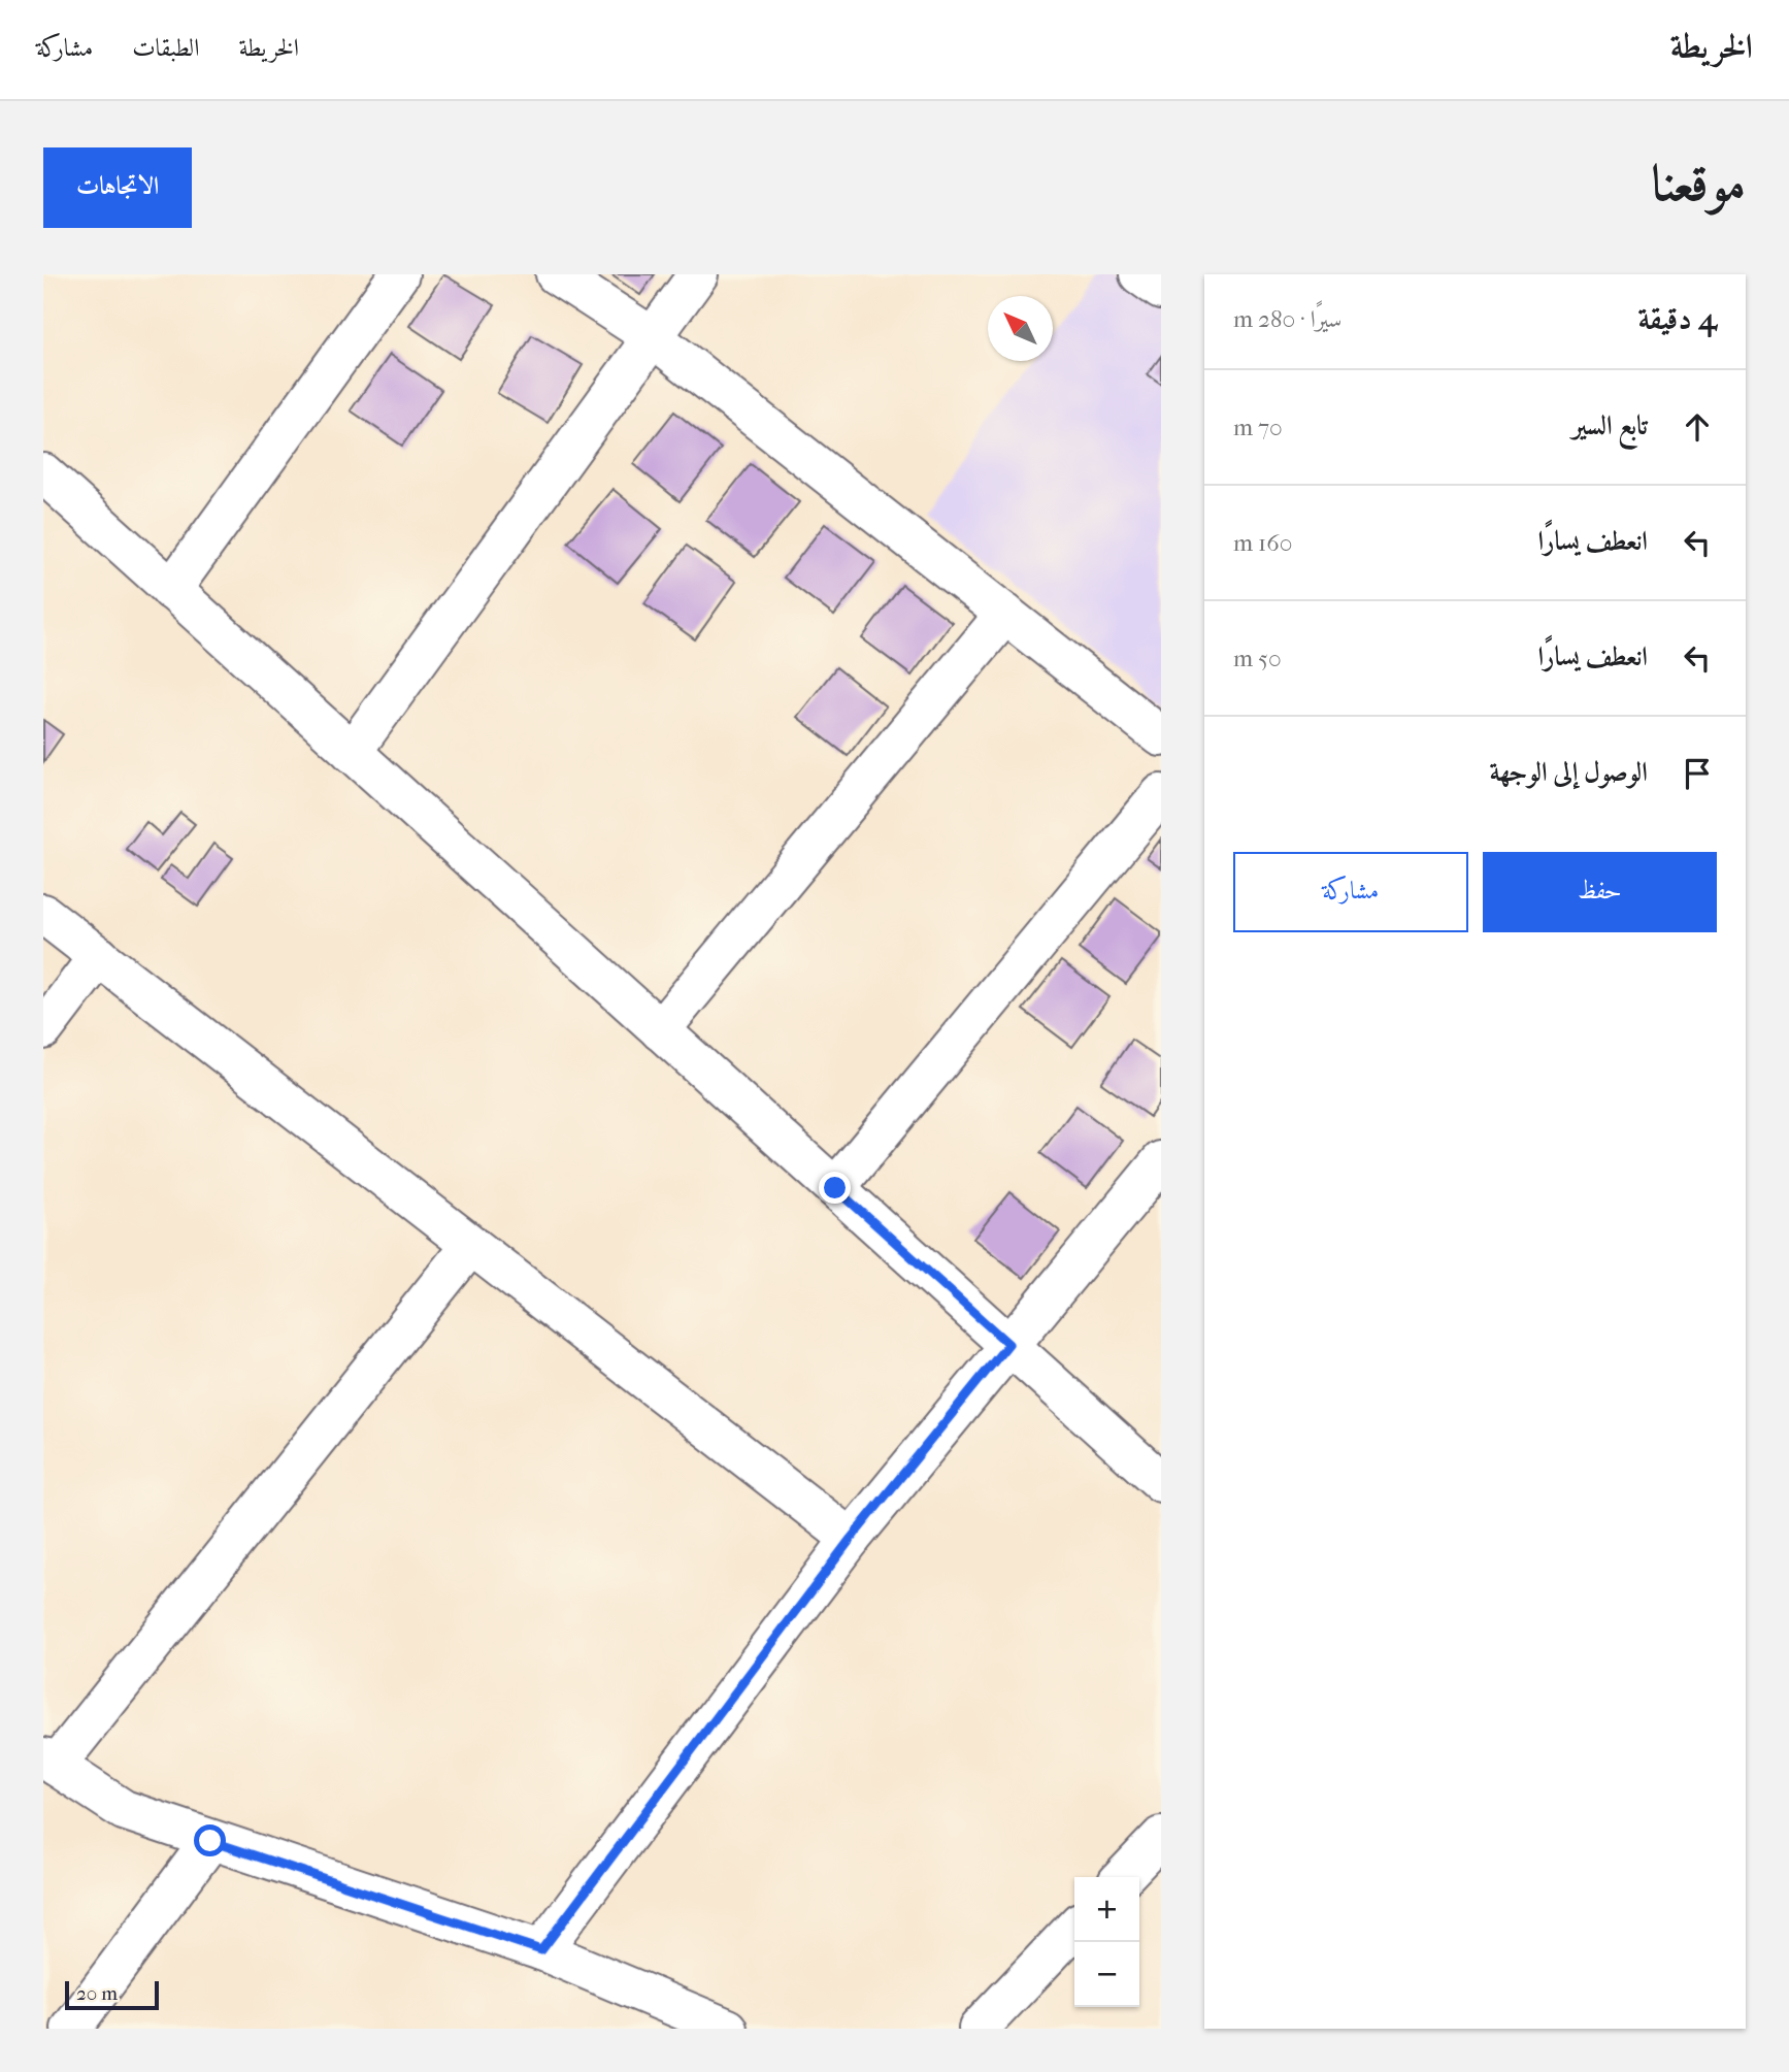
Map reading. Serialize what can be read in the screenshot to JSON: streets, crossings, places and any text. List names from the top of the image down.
{
  "scale_bar": "20 m",
  "north": "top left",
  "page": {
    "header": "الخريطة",
    "nav": ["الخريطة", "الطبقات", "مشاركة"],
    "title": "موقعنا",
    "buttons": [
      "الاتجاهات",
      ["حفظ", "مشاركة"]
    ],
    "heading": ["4 دقيقة", "سيرًا · 280 m"],
    "list": [
      ["تابع السير", "70 m"],
      ["انعطف يسارًا", "160 m"],
      ["انعطف يسارًا", "50 m"],
      "الوصول إلى الوجهة"
    ],
    "map_buttons": ["+", "−"],
    "scale": "20 m"
  }
}
